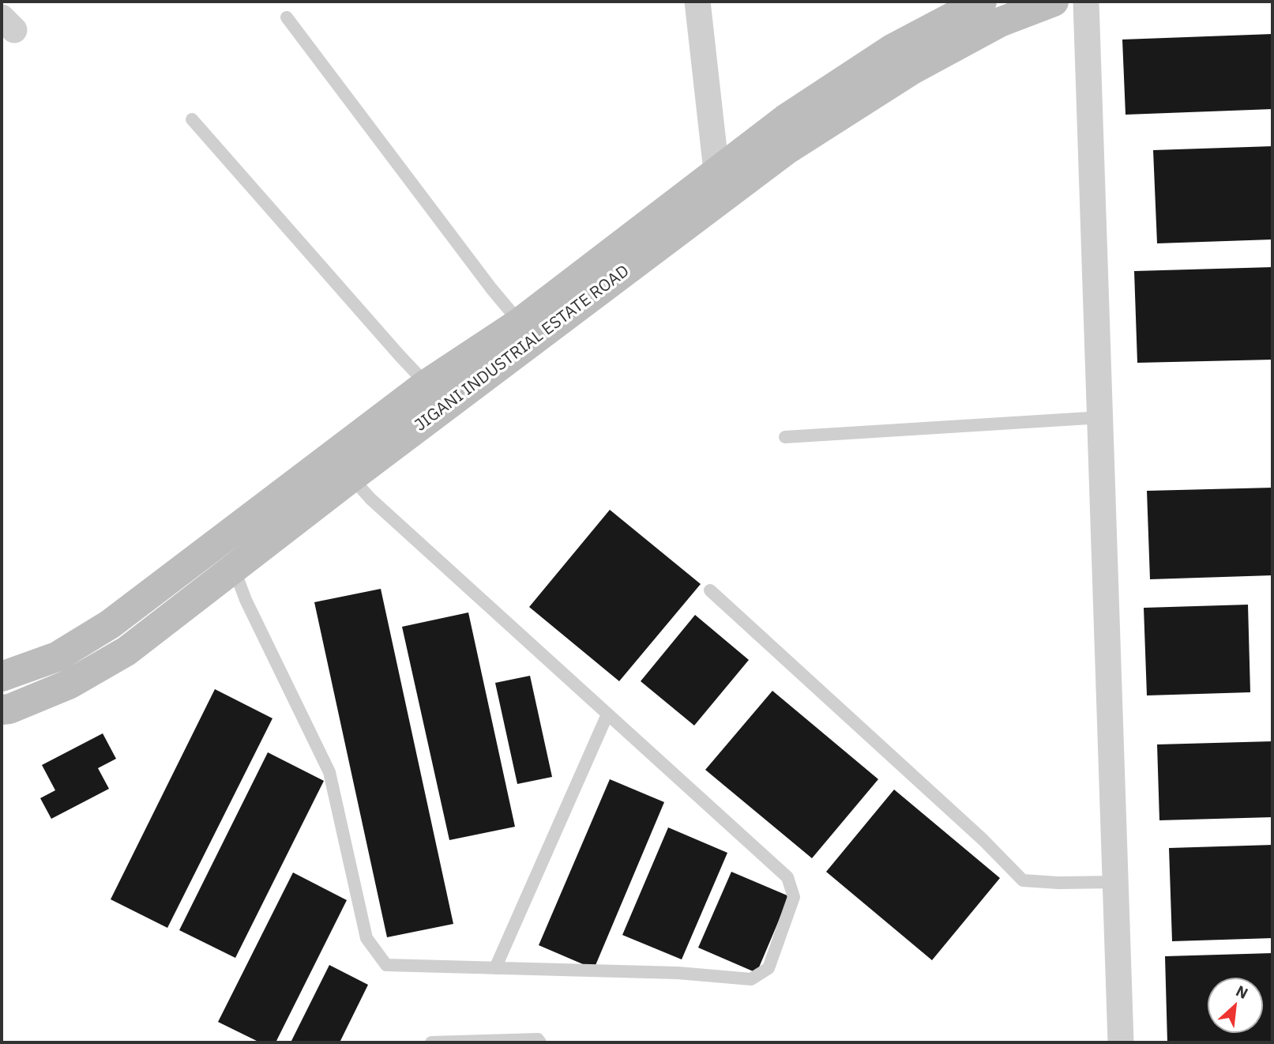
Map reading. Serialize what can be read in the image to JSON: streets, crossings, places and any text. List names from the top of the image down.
{
  "streets": {
    "main road": ["JIGANI INDUSTRIAL ESTATE ROAD"]
  },
  "north": "top right"
}
